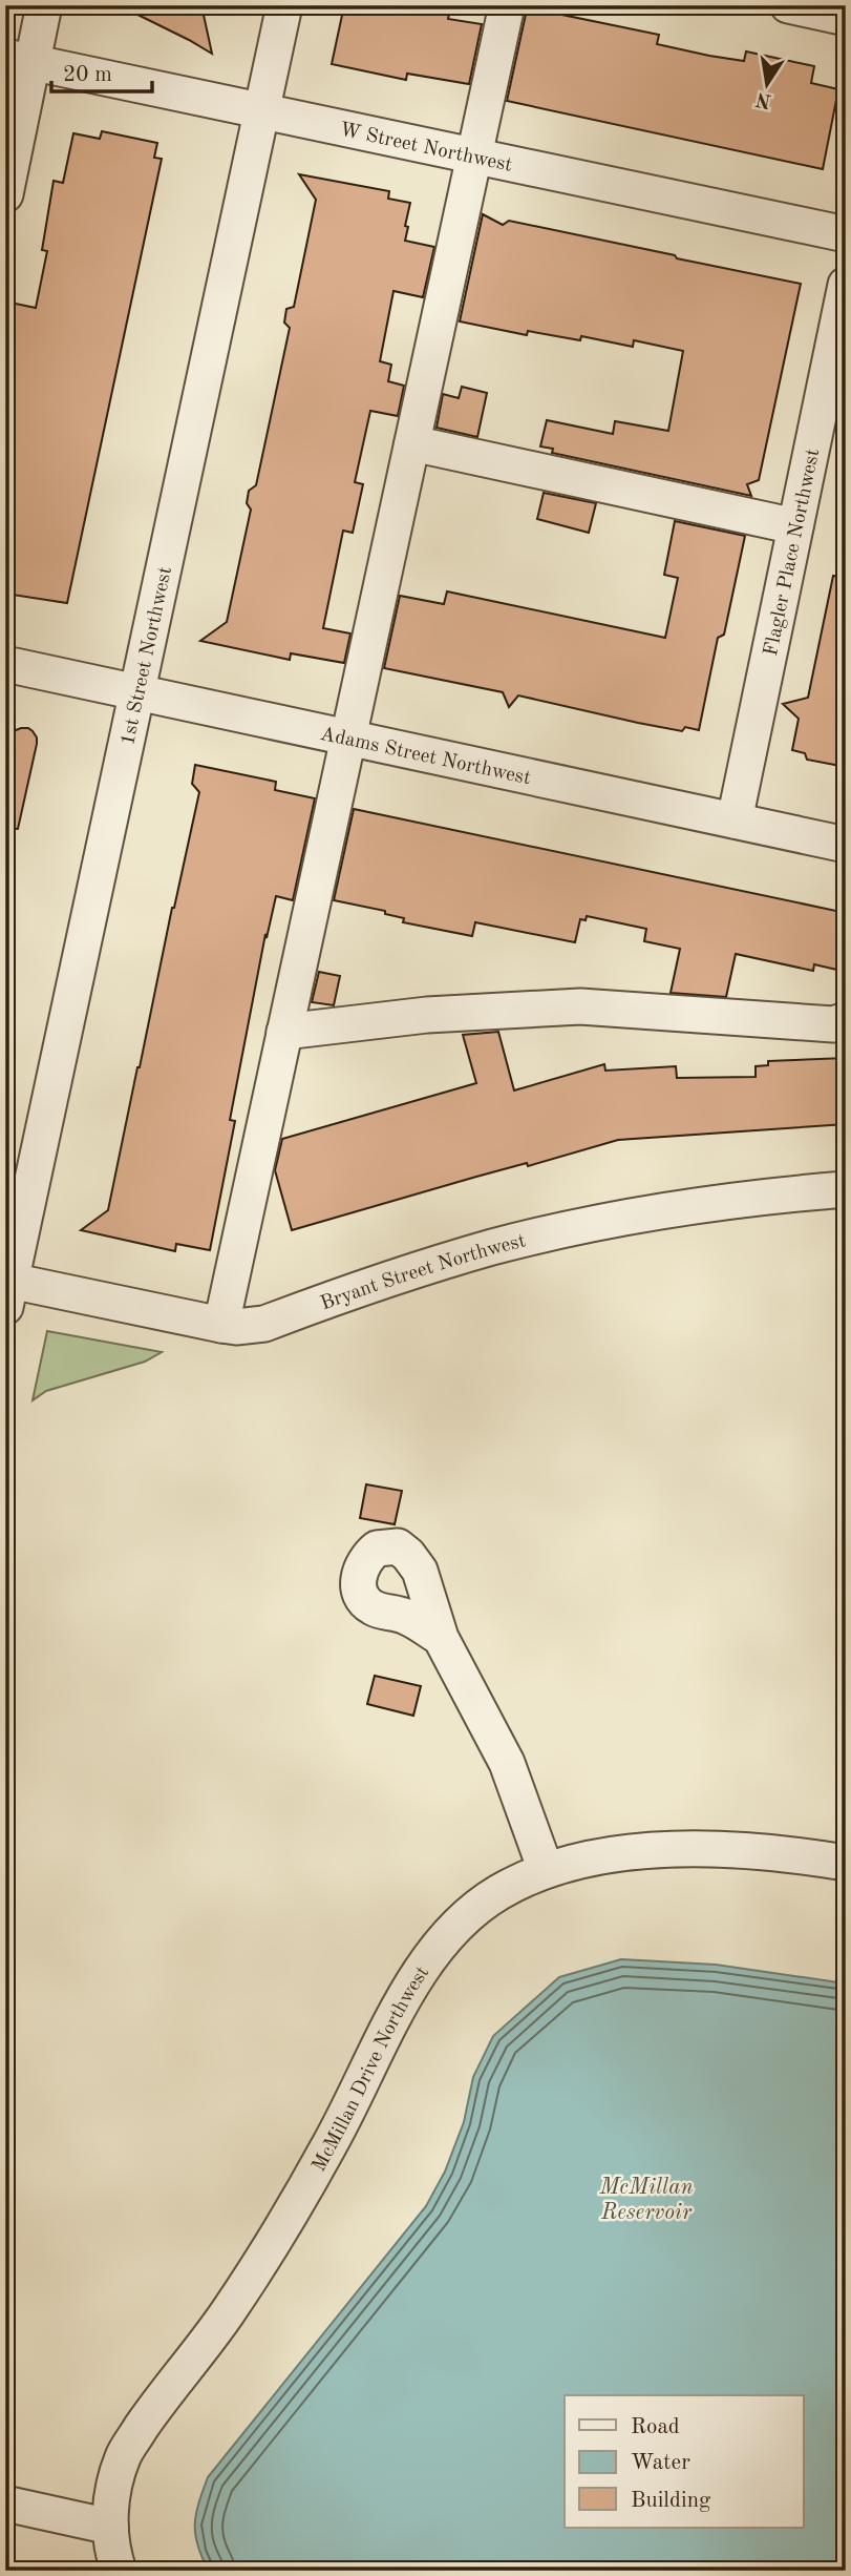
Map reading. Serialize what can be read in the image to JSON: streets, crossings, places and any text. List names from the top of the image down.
{
  "streets": {
    "street": [
      "W Street Northwest",
      "Flagler Place Northwest",
      "1st Street Northwest",
      "Adams Street Northwest",
      "Bryant Street Northwest",
      "McMillan Drive Northwest"
    ]
  },
  "crossings": [
    ["W Street Northwest", "1st Street Northwest"],
    ["Flagler Place Northwest", "Adams Street Northwest"],
    ["1st Street Northwest", "Adams Street Northwest"],
    ["1st Street Northwest", "Bryant Street Northwest"]
  ],
  "water": ["McMillan Reservoir"],
  "legend": ["Road", "Water", "Building"],
  "scale_bar": "20 m",
  "north": "bottom"
}
